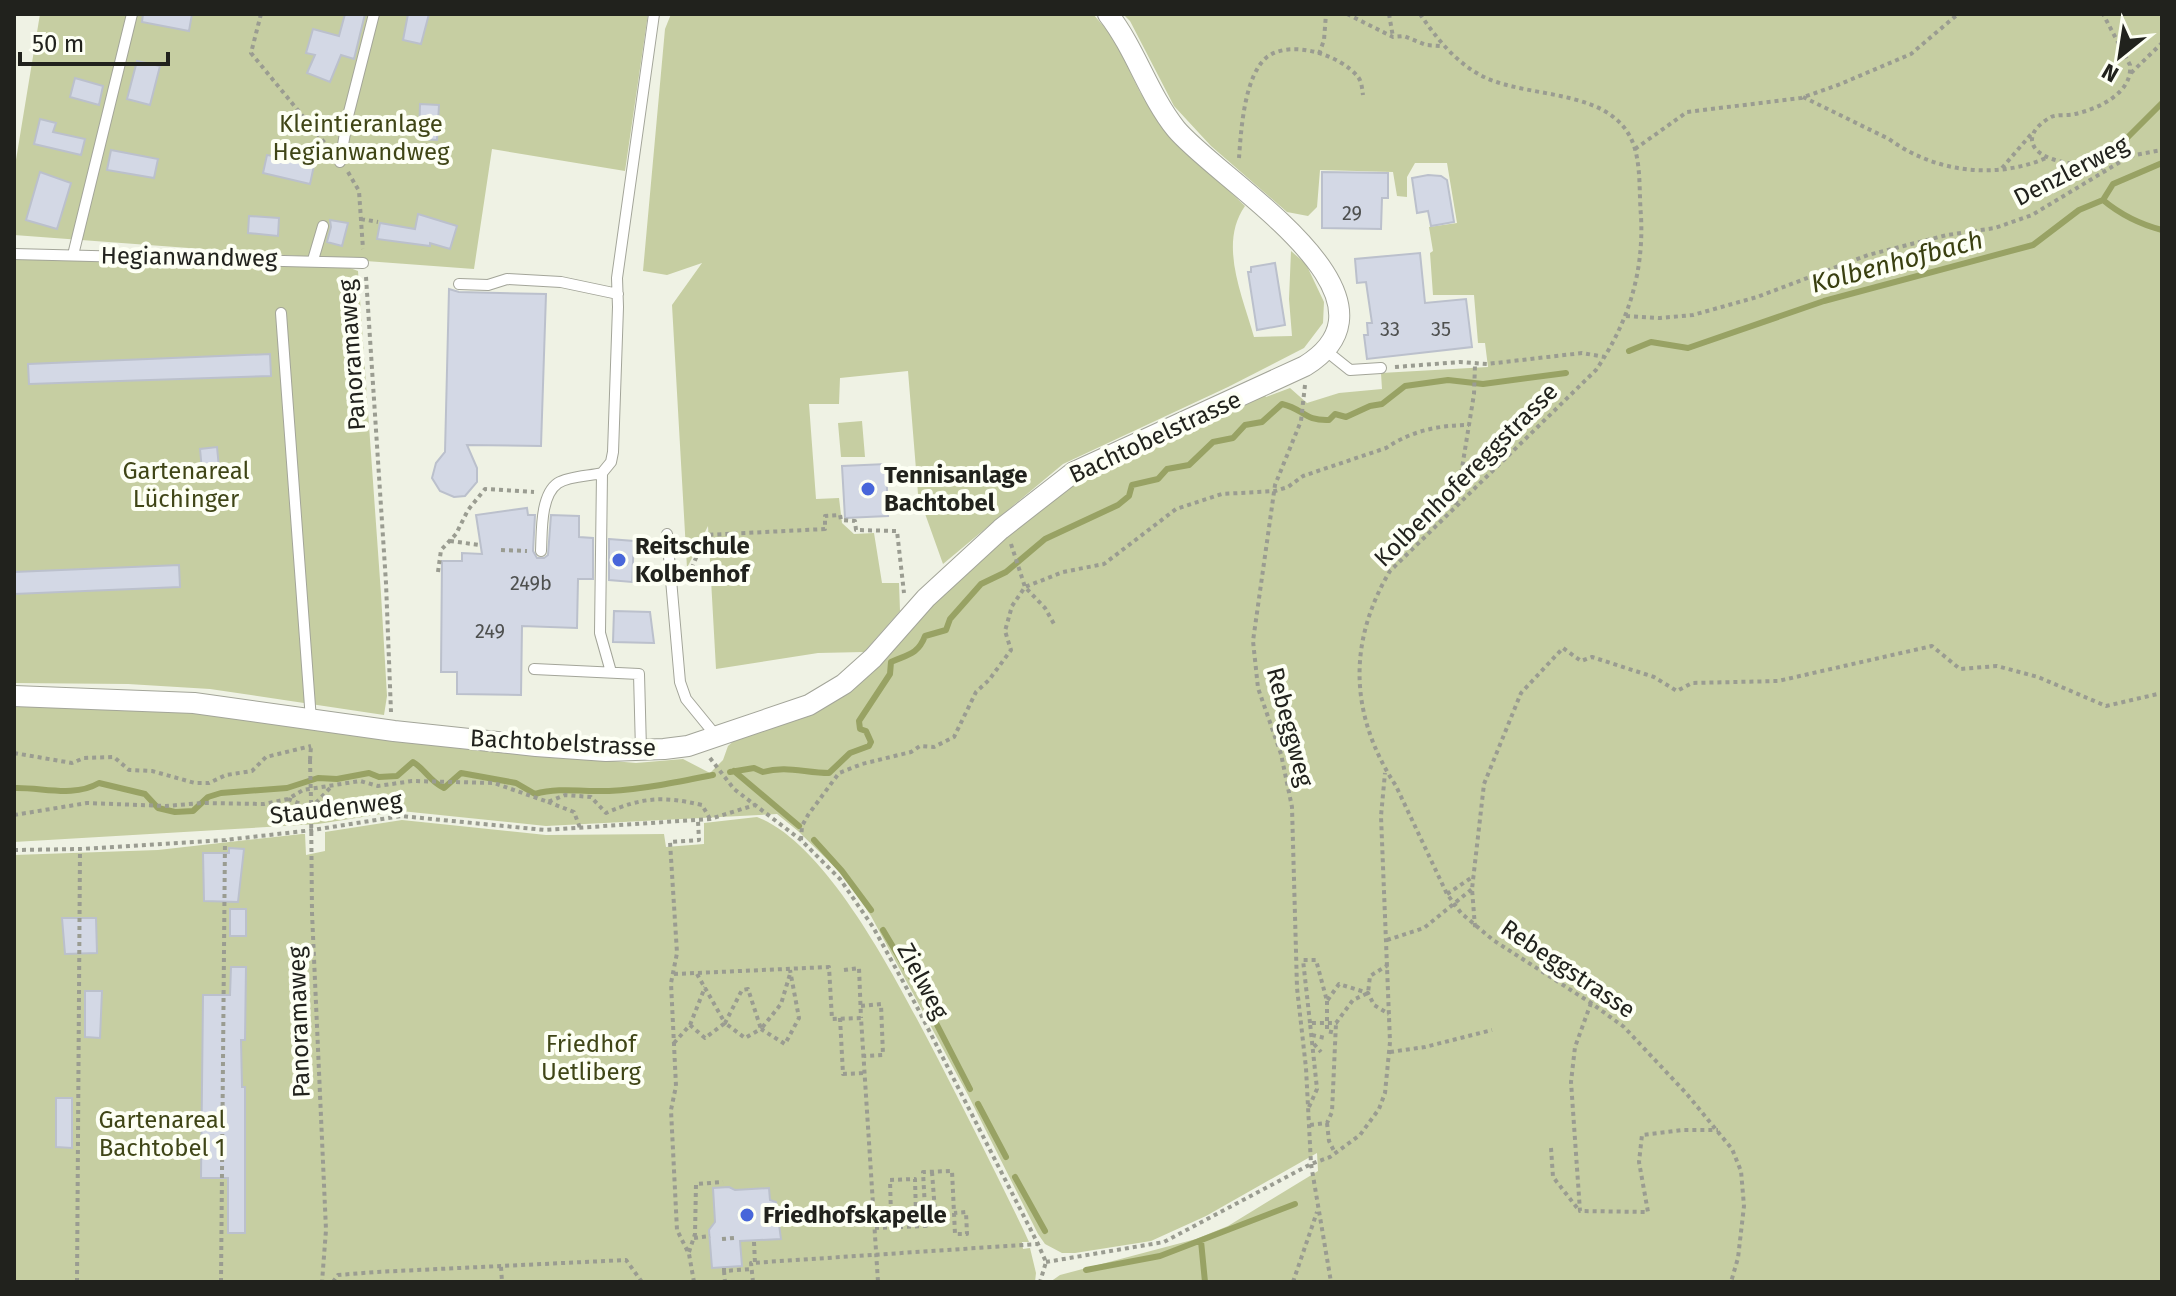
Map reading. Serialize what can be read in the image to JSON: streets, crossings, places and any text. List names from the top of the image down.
{
  "streets": {
    "street": ["Bachtobelstrasse"],
    "lane": ["Hegianwandweg"],
    "path": [
      "Denzlerweg",
      "Panoramaweg",
      "Kolbenhofereggstrasse",
      "Rebeggweg",
      "Staudenweg",
      "Rebeggstrasse",
      "Zielweg"
    ]
  },
  "crossings": [
    ["Denzlerweg", "Kolbenhofereggstrasse"],
    ["Hegianwandweg", "Panoramaweg"],
    ["Panoramaweg", "Bachtobelstrasse"],
    ["Panoramaweg", "Staudenweg"],
    ["Bachtobelstrasse", "Zielweg"],
    ["Kolbenhofereggstrasse", "Rebeggweg"],
    ["Kolbenhofereggstrasse", "Rebeggstrasse"],
    ["Kolbenhofereggstrasse", "Zielweg"],
    ["Staudenweg", "Zielweg"]
  ],
  "water": ["Kolbenhofbach"],
  "parks": [
    "Kleintieranlage Hegianwandweg",
    "Gartenareal Lüchinger",
    "Friedhof Uetliberg",
    "Gartenareal Bachtobel 1"
  ],
  "places": ["Tennisanlage Bachtobel", "Reitschule Kolbenhof", "Friedhofskapelle"],
  "house_numbers": [
    "29",
    "33",
    "35",
    "249b",
    "249"
  ],
  "scale_bar": "50 m",
  "north": "bottom left"
}
